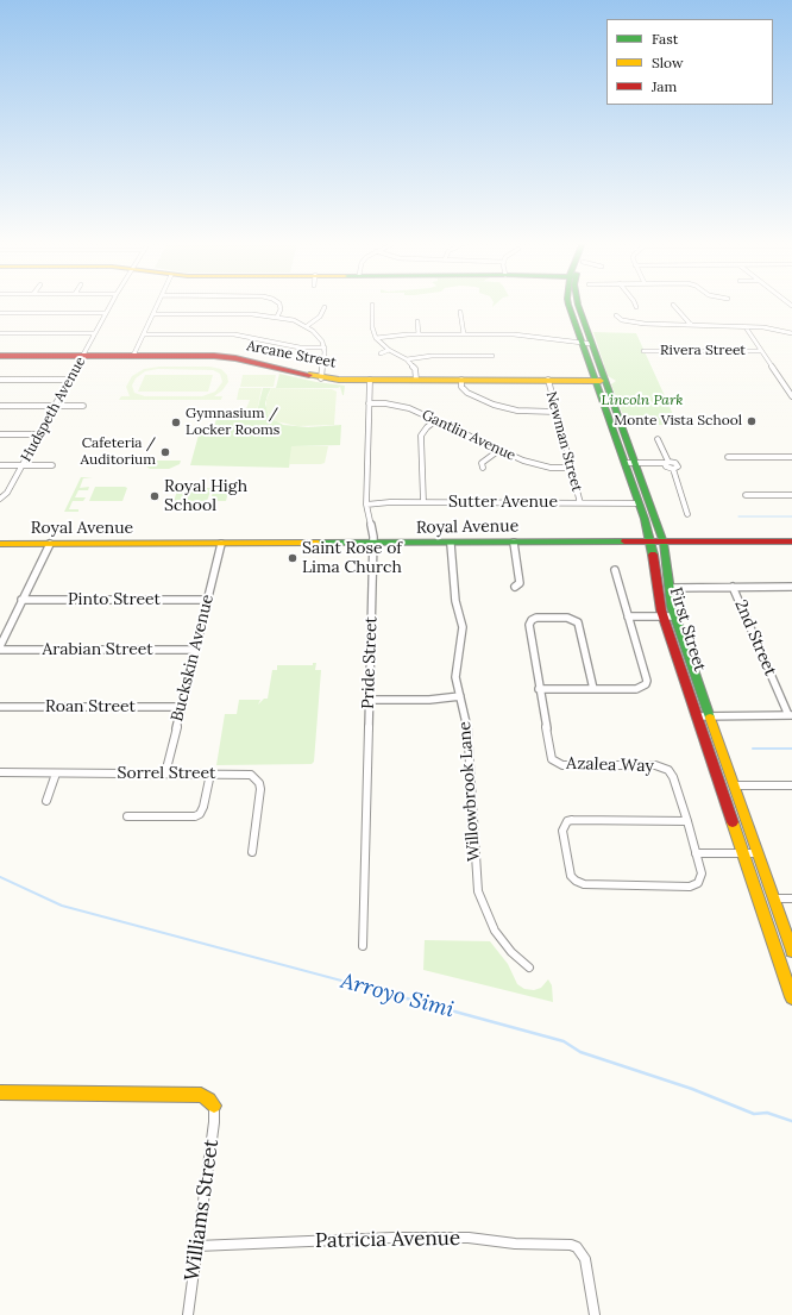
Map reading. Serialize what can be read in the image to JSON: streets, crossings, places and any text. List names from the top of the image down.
{
  "streets": {
    "main road": ["Arcane Street", "Royal Avenue", "First Street"],
    "street": [
      "Rivera Street",
      "Hudspeth Avenue",
      "Gantlin Avenue",
      "Newman Street",
      "Sutter Avenue",
      "Pinto Street",
      "2nd Street",
      "Arabian Street",
      "Buckskin Avenue",
      "Pride Street",
      "Roan Street",
      "Azalea Way",
      "Sorrel Street",
      "Willowbrook Lane",
      "Williams Street",
      "Patricia Avenue"
    ]
  },
  "crossings": [
    ["Arcane Street", "Hudspeth Avenue"],
    ["Arcane Street", "Newman Street"],
    ["Arcane Street", "First Street"],
    ["Arcane Street", "Pride Street"],
    ["Gantlin Avenue", "Newman Street"],
    ["Gantlin Avenue", "Pride Street"],
    ["Newman Street", "Sutter Avenue"],
    ["Sutter Avenue", "First Street"],
    ["Sutter Avenue", "Pride Street"],
    ["Royal Avenue", "First Street"],
    ["Royal Avenue", "Buckskin Avenue"],
    ["Royal Avenue", "Pride Street"],
    ["Royal Avenue", "Willowbrook Lane"],
    ["Pinto Street", "Buckskin Avenue"],
    ["Arabian Street", "Buckskin Avenue"],
    ["Buckskin Avenue", "Roan Street"],
    ["Buckskin Avenue", "Sorrel Street"],
    ["Williams Street", "Patricia Avenue"]
  ],
  "water": ["Arroyo Simi"],
  "parks": ["Lincoln Park"],
  "places": [
    "Monte Vista School",
    "Gymnasium / Locker Rooms",
    "Cafeteria / Auditorium",
    "Royal High School",
    "Saint Rose of Lima Church"
  ],
  "legend": ["Fast", "Slow", "Jam"]
}
